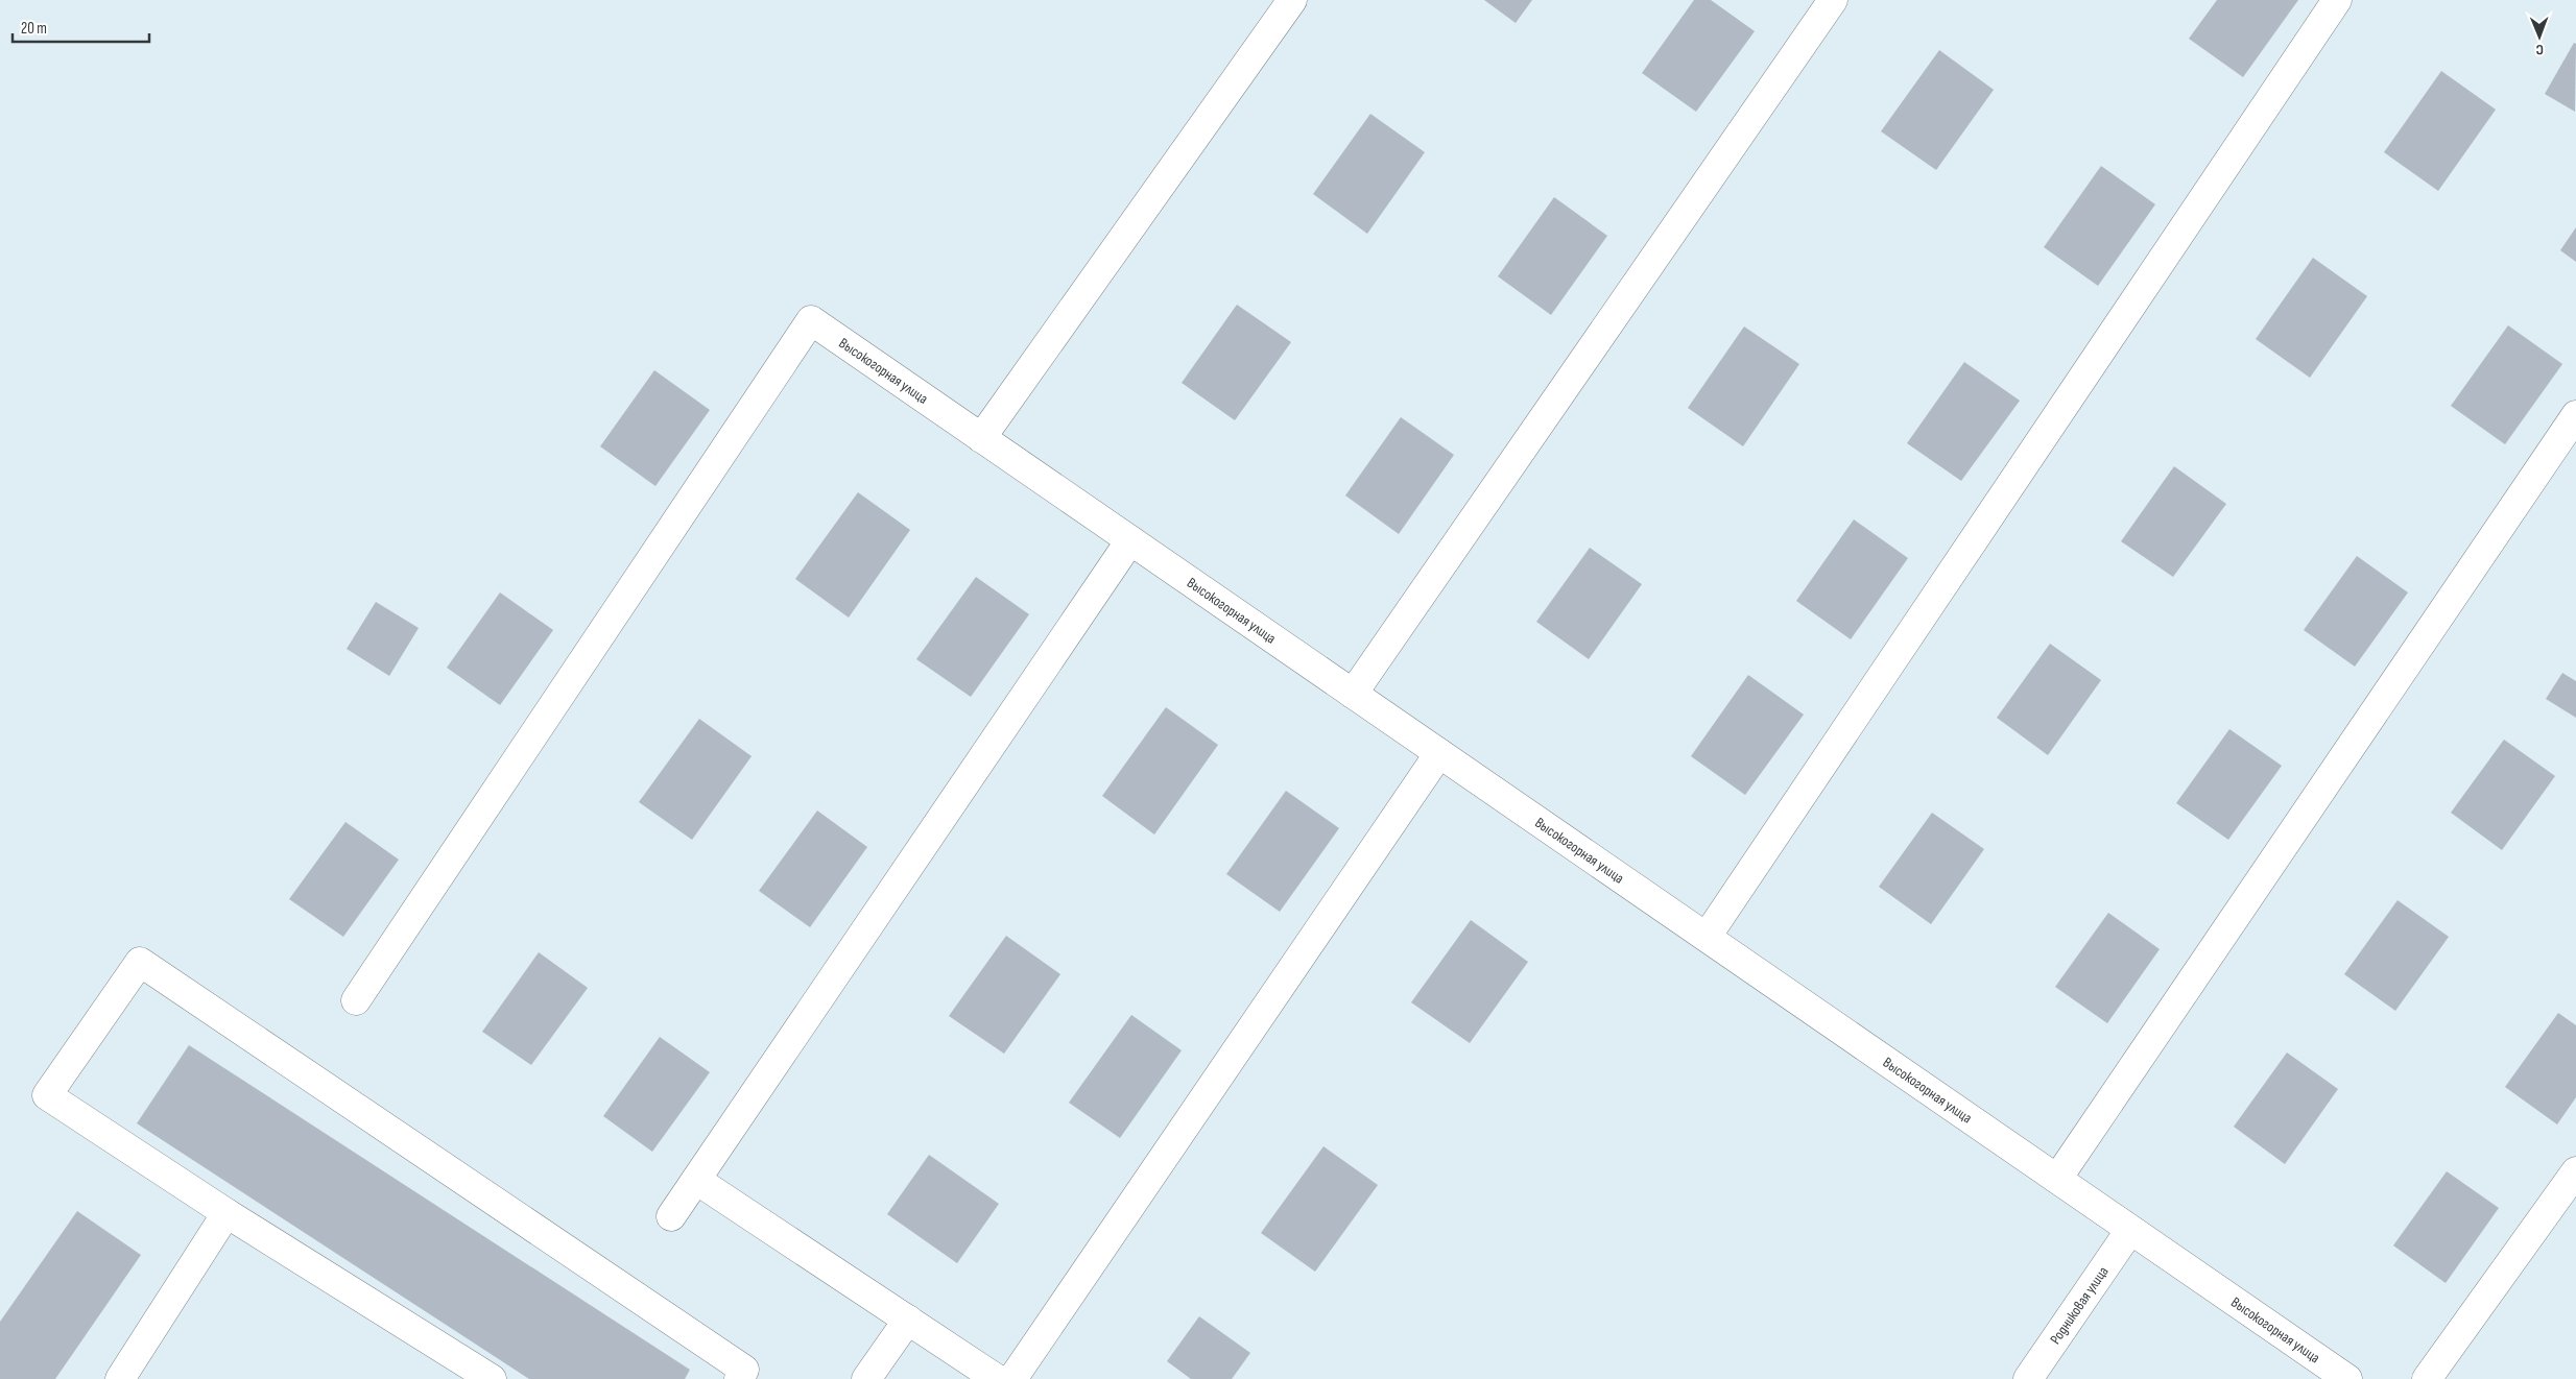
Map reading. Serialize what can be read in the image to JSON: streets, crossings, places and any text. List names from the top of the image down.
{
  "streets": {
    "street": ["Высокогорная улица", "Родниковая улица"]
  },
  "crossings": [
    ["Высокогорная улица", "Родниковая улица"]
  ],
  "scale_bar": "20 m",
  "north": "bottom"
}
